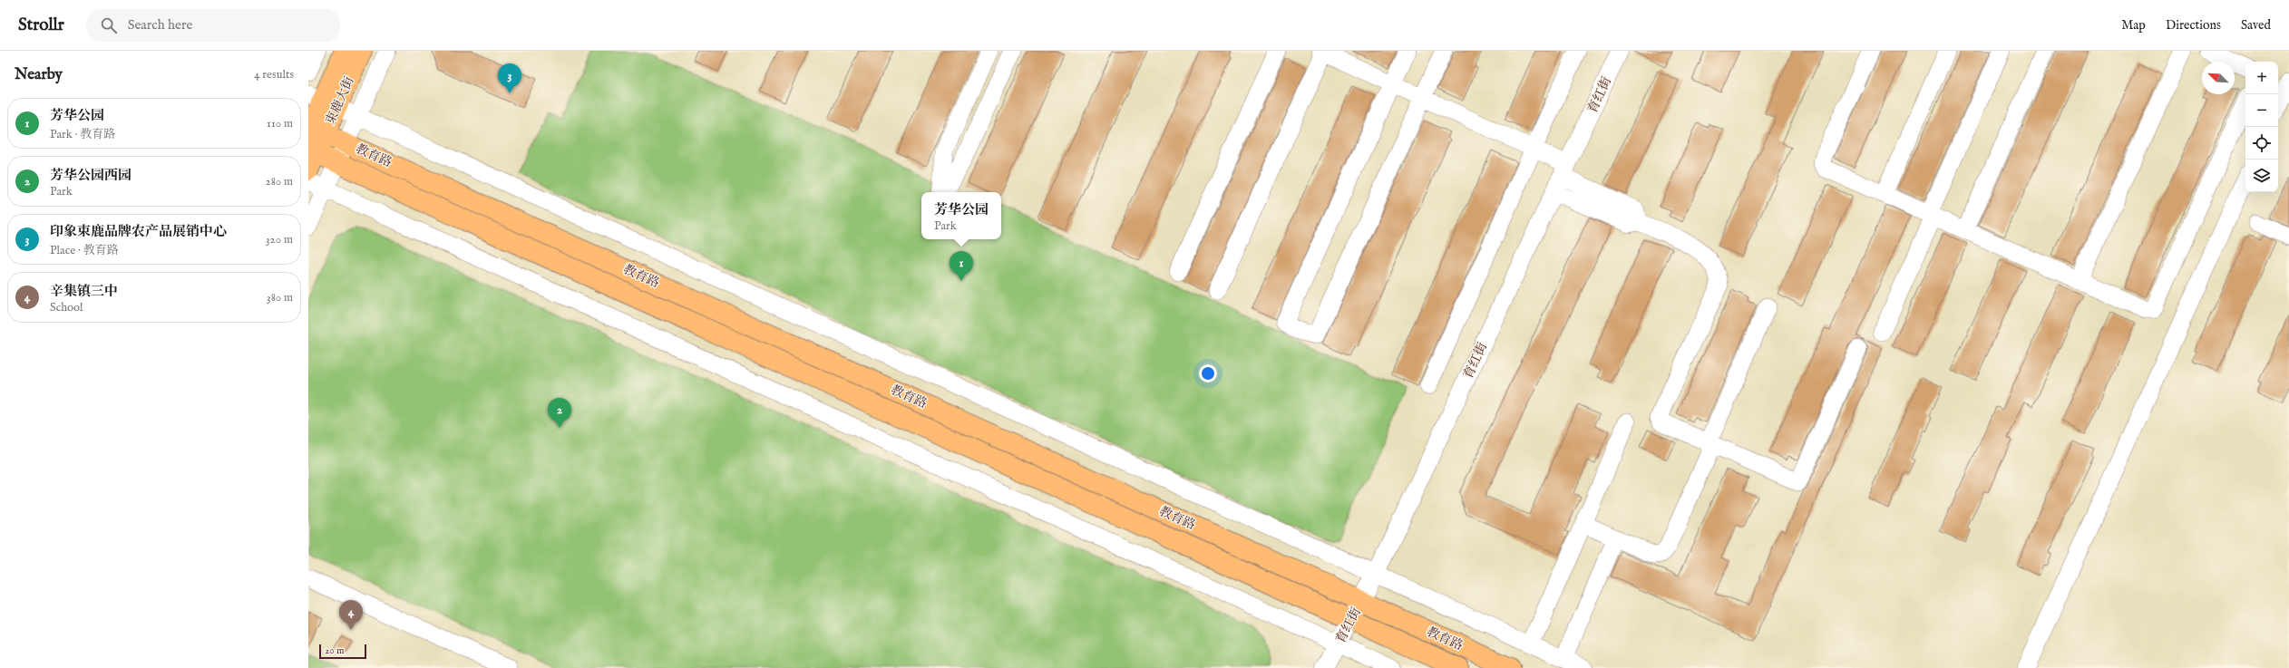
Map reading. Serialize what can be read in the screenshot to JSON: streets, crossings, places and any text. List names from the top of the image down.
{
  "streets": {
    "main road": ["束鹿大街", "教育路"],
    "street": ["育红街"]
  },
  "crossings": [
    ["育红街", "教育路"],
    ["束鹿大街", "教育路"]
  ],
  "scale_bar": "20 m",
  "north": "top left",
  "page": {
    "header": "Strollr",
    "search": "Search here",
    "nav": ["Map", "Directions", "Saved"],
    "heading": ["Nearby", "4 results"],
    "map_buttons": ["+", "−"],
    "pins": [
      "3",
      "1",
      "2",
      "4"
    ],
    "list": [
      {
        "mark": "1",
        "name": "芳华公园",
        "note": "Park · 教育路",
        "value": "110 m"
      },
      {
        "mark": "2",
        "name": "芳华公园西园",
        "note": "Park",
        "value": "280 m"
      },
      {
        "mark": "3",
        "name": "印象束鹿品牌农产品展销中心",
        "note": "Place · 教育路",
        "value": "320 m"
      },
      {
        "mark": "4",
        "name": "辛集镇三中",
        "note": "School",
        "value": "380 m"
      }
    ],
    "popup": ["芳华公园", "Park"],
    "scale": "20 m"
  }
}
